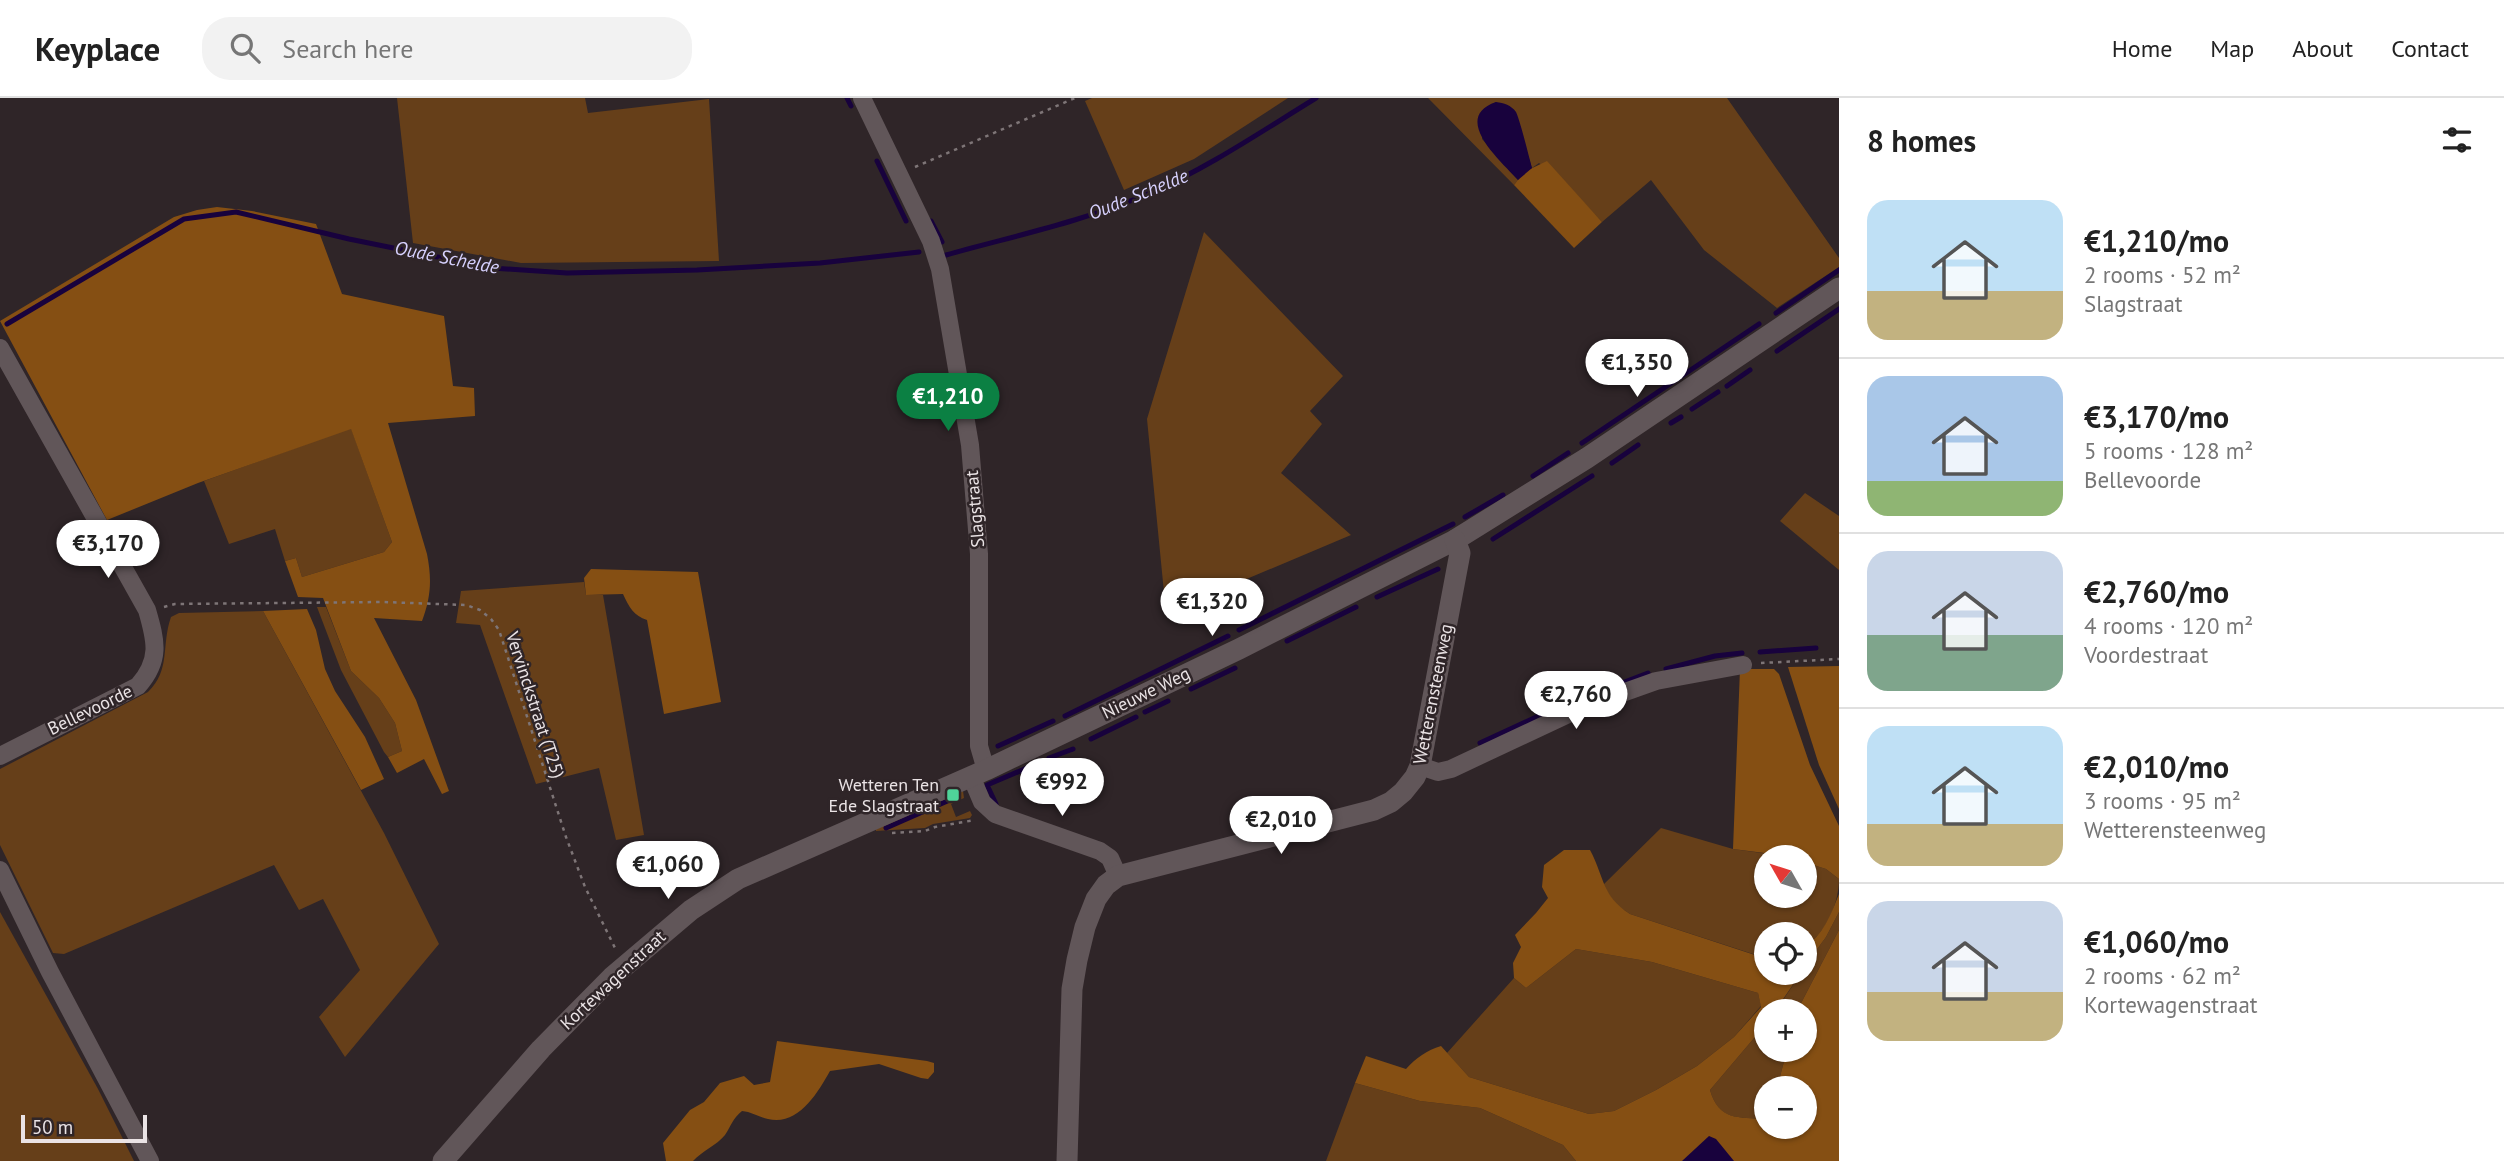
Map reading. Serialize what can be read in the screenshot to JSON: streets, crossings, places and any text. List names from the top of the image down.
{
  "streets": {
    "street": [
      "Slagstraat",
      "Nieuwe Weg",
      "Wetterensteenweg",
      "Bellevoorde",
      "Kortewagenstraat"
    ],
    "path": ["Vervinckstraat (T25)"]
  },
  "crossings": [
    ["Slagstraat", "Nieuwe Weg"],
    ["Slagstraat", "Kortewagenstraat"],
    ["Nieuwe Weg", "Wetterensteenweg"],
    ["Nieuwe Weg", "Kortewagenstraat"],
    ["Vervinckstraat (T25)", "Bellevoorde"],
    ["Vervinckstraat (T25)", "Kortewagenstraat"]
  ],
  "water": ["Oude Schelde"],
  "places": {
    "transit": ["Wetteren Ten Ede Slagstraat"]
  },
  "scale_bar": "50 m",
  "north": "top left",
  "page": {
    "header": "Keyplace",
    "search": "Search here",
    "nav": [
      "Home",
      "Map",
      "About",
      "Contact"
    ],
    "heading": "8 homes",
    "list": [
      {
        "name": "€1,210/mo",
        "note": "2 rooms · 52 m² · Slagstraat"
      },
      {
        "name": "€3,170/mo",
        "note": "5 rooms · 128 m² · Bellevoorde"
      },
      {
        "name": "€2,760/mo",
        "note": "4 rooms · 120 m² · Voordestraat"
      },
      {
        "name": "€2,010/mo",
        "note": "3 rooms · 95 m² · Wetterensteenweg"
      },
      {
        "name": "€1,060/mo",
        "note": "2 rooms · 62 m² · Kortewagenstraat"
      }
    ],
    "price": [
      "€1,350",
      "€1,210",
      "€3,170",
      "€1,320",
      "€2,760",
      "€992",
      "€2,010",
      "€1,060"
    ],
    "map_buttons": ["+", "−"],
    "scale": "50 m"
  }
}
